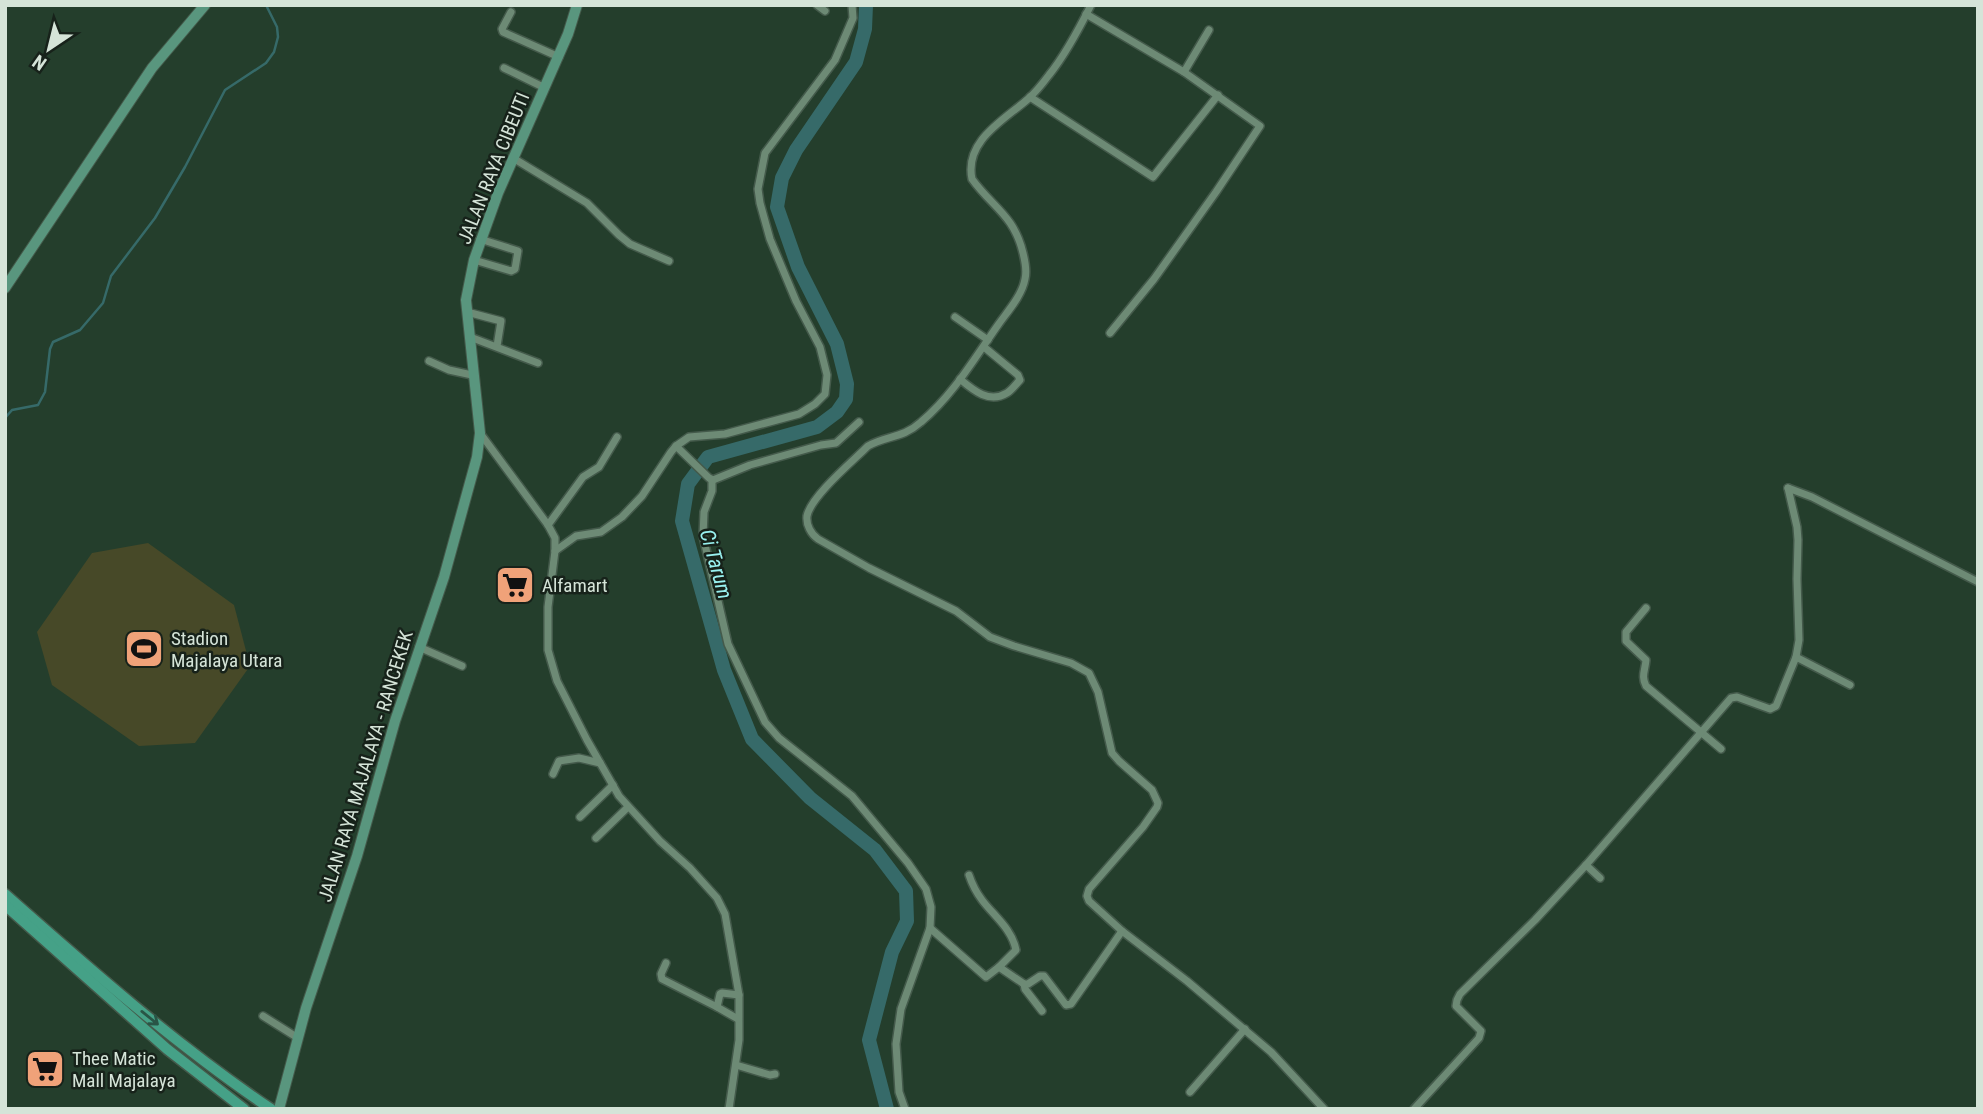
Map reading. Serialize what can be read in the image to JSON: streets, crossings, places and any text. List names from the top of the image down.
{
  "streets": {
    "main road": ["JALAN RAYA CIBEUTI", "JALAN RAYA MAJALAYA - RANCEKEK"]
  },
  "crossings": [
    ["JALAN RAYA CIBEUTI", "JALAN RAYA MAJALAYA - RANCEKEK"]
  ],
  "water": ["Ci Tarum"],
  "places": {
    "supermarket": ["Alfamart", "Thee Matic Mall Majalaya"],
    "sports": ["Stadion Majalaya Utara"]
  },
  "north": "bottom left"
}
